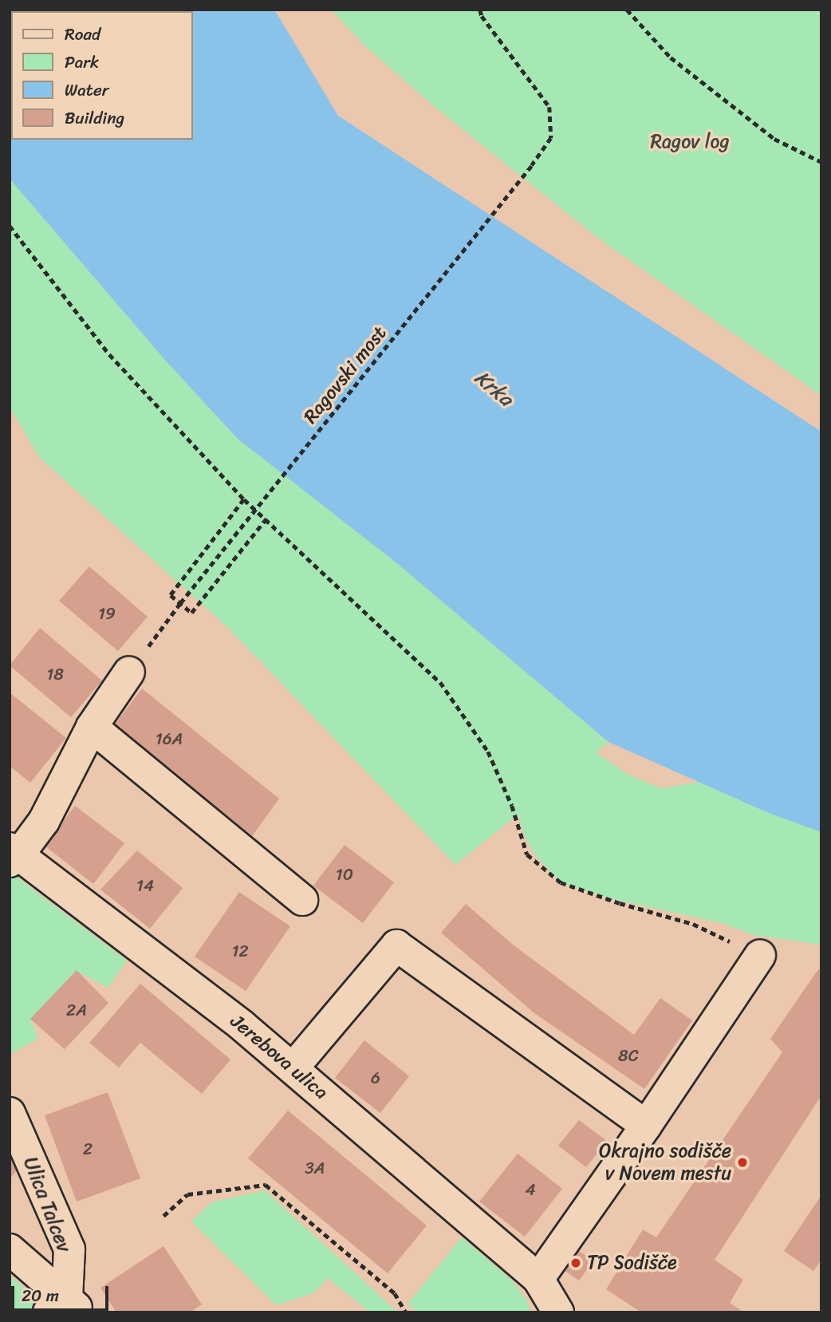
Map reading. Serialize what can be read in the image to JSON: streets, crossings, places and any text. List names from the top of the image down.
{
  "streets": {
    "street": ["Jerebova ulica", "Ulica Talcev"],
    "path": ["Ragovski most"]
  },
  "water": ["Krka"],
  "parks": ["Ragov log"],
  "places": ["Okrajno sodišče v Novem mestu", "TP Sodišče"],
  "house_numbers": [
    "19",
    "18",
    "16A",
    "10",
    "14",
    "12",
    "2A",
    "8C",
    "6",
    "2",
    "3A",
    "4"
  ],
  "legend": [
    "Road",
    "Park",
    "Water",
    "Building"
  ],
  "scale_bar": "20 m"
}
